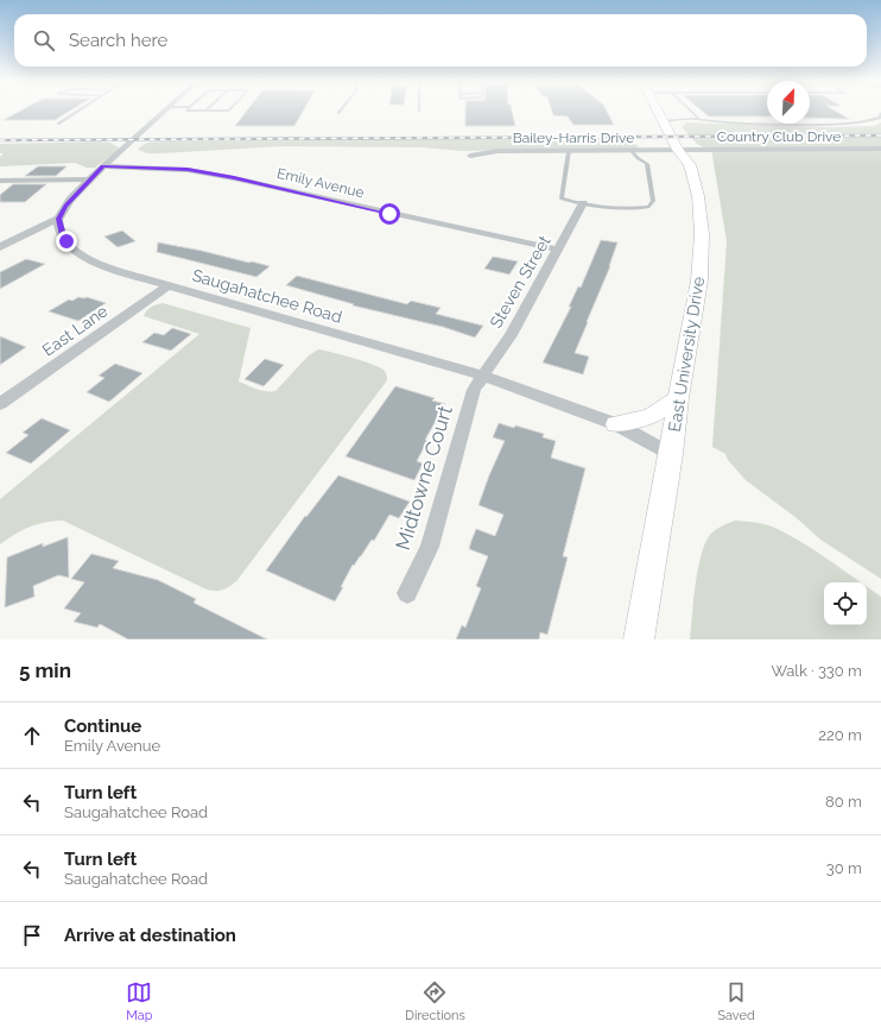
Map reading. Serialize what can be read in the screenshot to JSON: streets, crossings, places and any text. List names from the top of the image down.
{
  "streets": {
    "main road": ["East University Drive"],
    "street": [
      "Country Club Drive",
      "Bailey-Harris Drive",
      "Emily Avenue",
      "Steven Street",
      "Saugahatchee Road",
      "East Lane",
      "Midtowne Court"
    ]
  },
  "crossings": [
    ["Country Club Drive", "Bailey-Harris Drive"],
    ["Country Club Drive", "East University Drive"],
    ["Bailey-Harris Drive", "East University Drive"],
    ["Emily Avenue", "Steven Street"],
    ["Steven Street", "Saugahatchee Road"],
    ["Steven Street", "Midtowne Court"],
    ["Saugahatchee Road", "East Lane"],
    ["Saugahatchee Road", "East University Drive"],
    ["Saugahatchee Road", "Midtowne Court"]
  ],
  "north": "top right",
  "page": {
    "search": "Search here",
    "heading": ["5 min", "Walk · 330 m"],
    "list": [
      ["Continue", "Emily Avenue", "220 m"],
      ["Turn left", "Saugahatchee Road", "80 m"],
      ["Turn left", "Saugahatchee Road", "30 m"],
      "Arrive at destination"
    ],
    "nav": ["Map", "Directions", "Saved"]
  }
}
